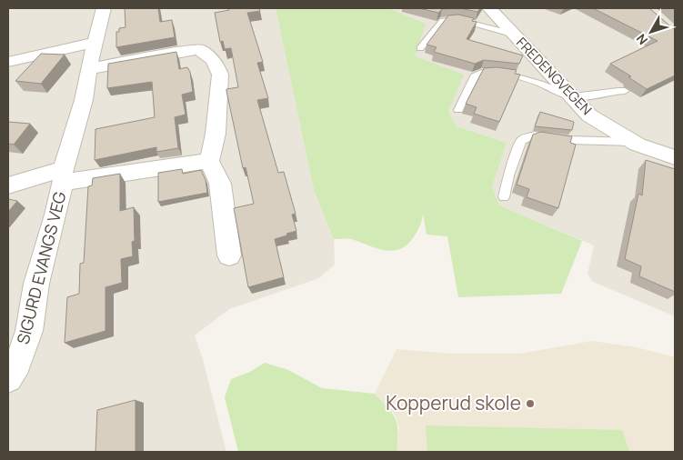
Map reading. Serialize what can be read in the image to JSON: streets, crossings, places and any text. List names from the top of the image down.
{
  "streets": {
    "street": ["FREDENGVEGEN", "SIGURD EVANGS VEG"]
  },
  "places": ["Kopperud skole"],
  "north": "bottom left"
}
